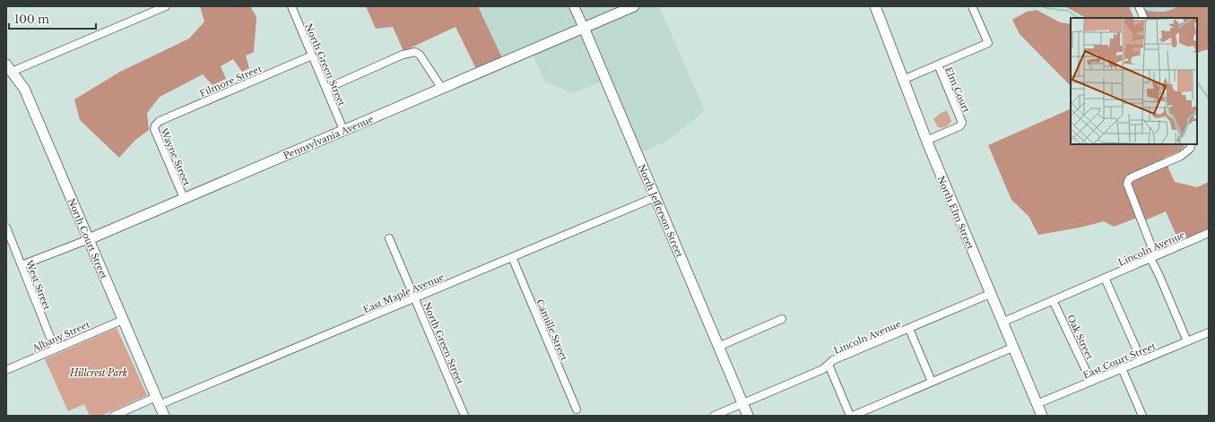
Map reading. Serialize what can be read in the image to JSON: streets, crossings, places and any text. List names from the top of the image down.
{
  "streets": {
    "main road": [
      "Pennsylvania Avenue",
      "North Jefferson Street",
      "North Elm Street",
      "North Court Street"
    ],
    "street": [
      "North Green Street",
      "Filmore Street",
      "Elm Court",
      "Wayne Street",
      "Lincoln Avenue",
      "West Street",
      "East Maple Avenue",
      "Camille Street",
      "Albany Street",
      "Oak Street",
      "East Court Street"
    ]
  },
  "crossings": [
    ["North Green Street", "Filmore Street"],
    ["North Green Street", "Pennsylvania Avenue"],
    ["North Green Street", "East Maple Avenue"],
    ["Filmore Street", "Wayne Street"],
    ["Elm Court", "North Elm Street"],
    ["Pennsylvania Avenue", "Wayne Street"],
    ["Pennsylvania Avenue", "North Jefferson Street"],
    ["Pennsylvania Avenue", "North Court Street"],
    ["Pennsylvania Avenue", "West Street"],
    ["North Jefferson Street", "Lincoln Avenue"],
    ["North Jefferson Street", "East Maple Avenue"],
    ["North Elm Street", "Lincoln Avenue"],
    ["North Elm Street", "East Court Street"],
    ["North Court Street", "East Maple Avenue"],
    ["North Court Street", "Albany Street"],
    ["Lincoln Avenue", "Oak Street"],
    ["West Street", "Albany Street"],
    ["East Maple Avenue", "Camille Street"],
    ["Oak Street", "East Court Street"]
  ],
  "parks": ["Hillcrest Park"],
  "scale_bar": "100 m"
}
